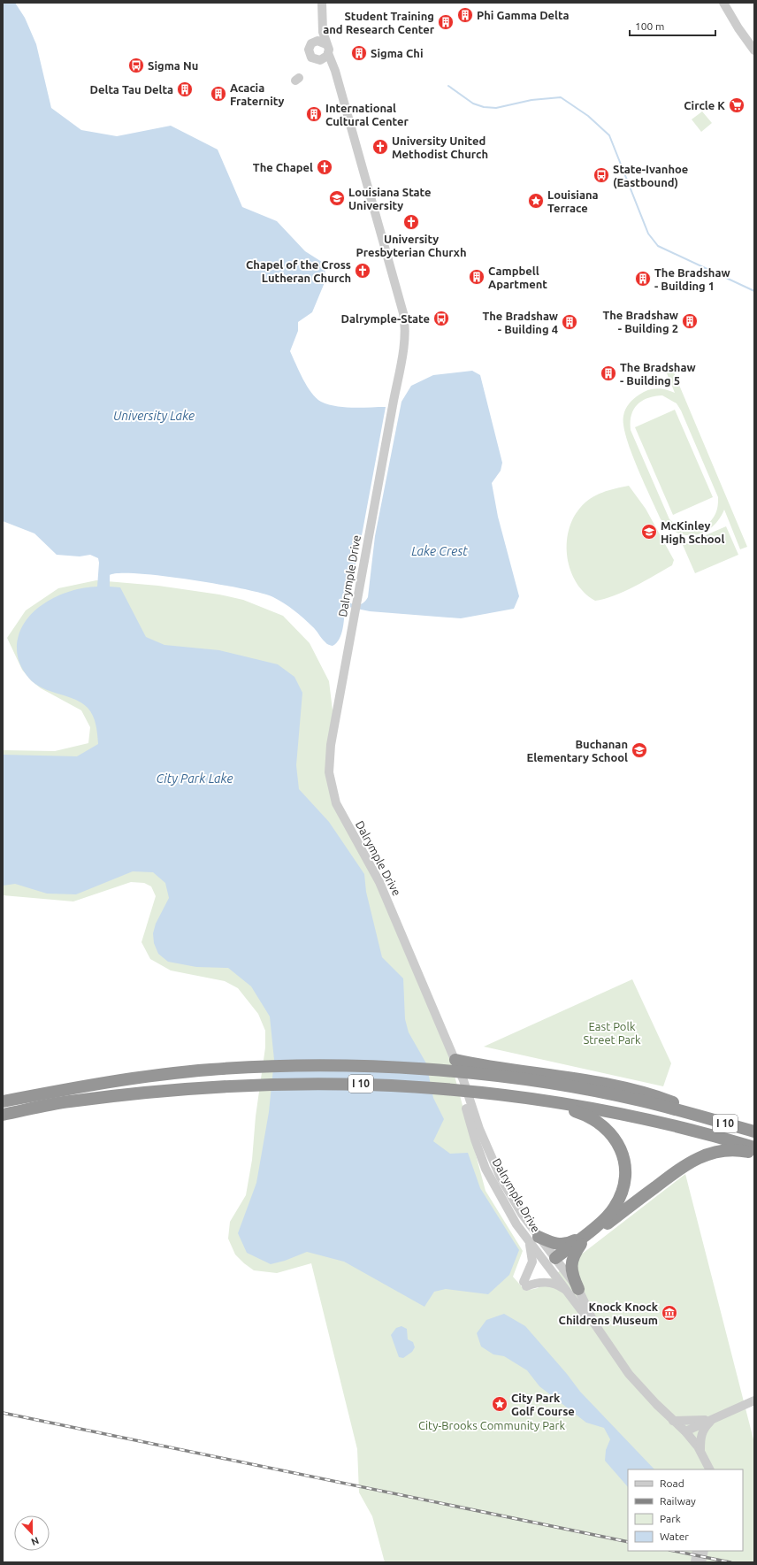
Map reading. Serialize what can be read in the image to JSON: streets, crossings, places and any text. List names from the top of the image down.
{
  "streets": {
    "highway": ["I 10"],
    "street": ["Dalrymple Drive"]
  },
  "water": ["University Lake", "Lake Crest", "City Park Lake"],
  "parks": ["East Polk Street Park", "City-Brooks Community Park"],
  "places": {
    "building": [
      "Phi Gamma Delta",
      "Student Training and Research Center",
      "Sigma Chi",
      "Delta Tau Delta",
      "Acacia Fraternity",
      "International Cultural Center",
      "Campbell Apartment",
      "The Bradshaw - Building 1",
      "The Bradshaw - Building 2",
      "The Bradshaw - Building 4",
      "The Bradshaw - Building 5"
    ],
    "bus stop": ["Sigma Nu", "State-Ivanhoe (Eastbound)", "Dalrymple-State"],
    "supermarket": ["Circle K"],
    "church": [
      "University United Methodist Church",
      "The Chapel",
      "University Presbyterian Churxh",
      "Chapel of the Cross Lutheran Church"
    ],
    "school or university": ["Louisiana State University", "McKinley High School", "Buchanan Elementary School"],
    "place": ["Louisiana Terrace", "City Park Golf Course"],
    "museum": ["Knock Knock Childrens Museum"]
  },
  "legend": [
    "Road",
    "Railway",
    "Park",
    "Water"
  ],
  "scale_bar": "100 m",
  "north": "bottom"
}
